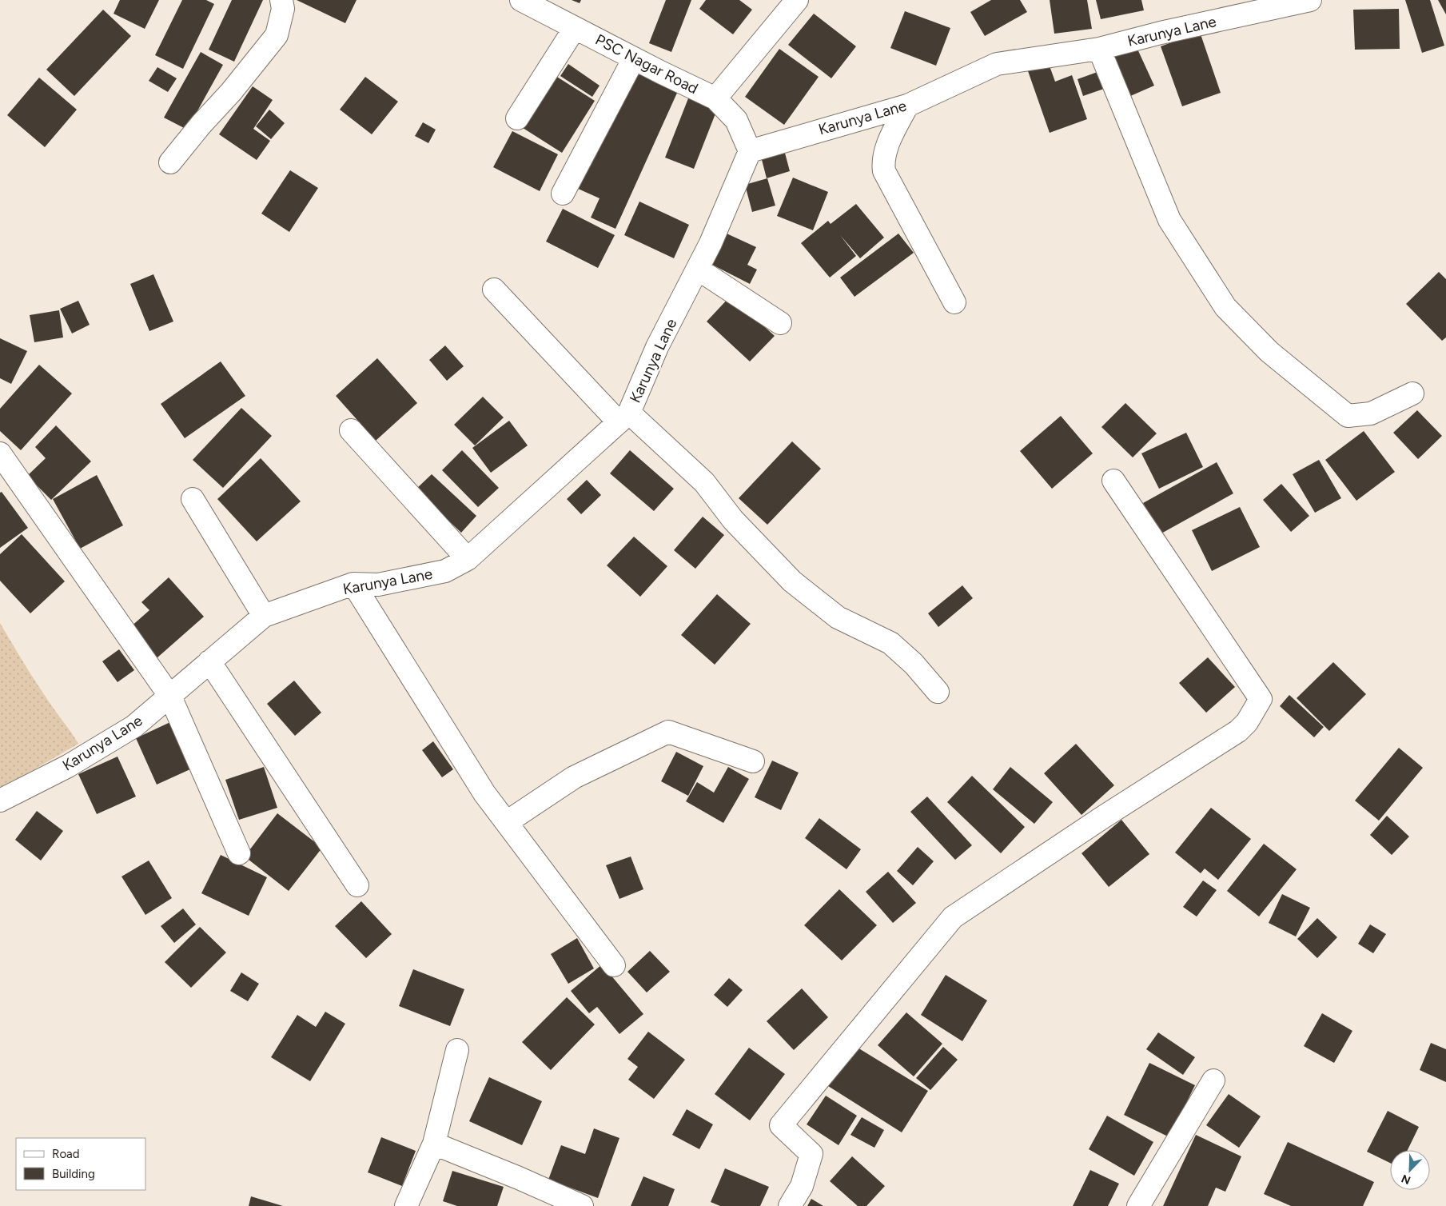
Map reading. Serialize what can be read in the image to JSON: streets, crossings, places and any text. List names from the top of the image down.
{
  "streets": {
    "street": ["Karunya Lane", "PSC Nagar Road"]
  },
  "crossings": [
    ["Karunya Lane", "PSC Nagar Road"]
  ],
  "legend": ["Road", "Building"],
  "north": "bottom left"
}
